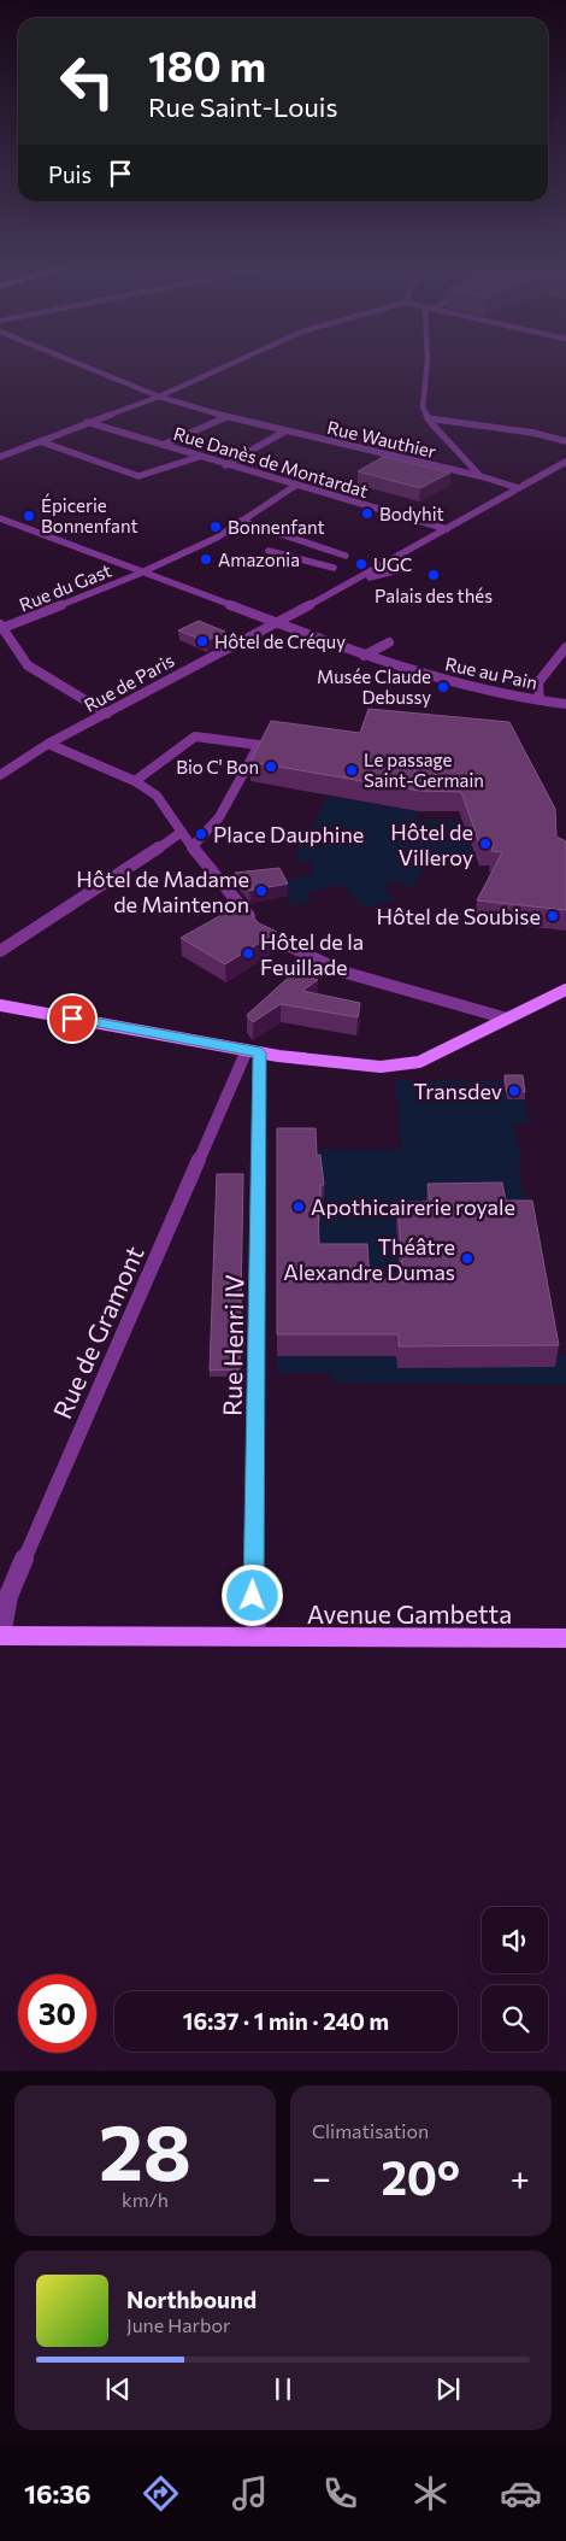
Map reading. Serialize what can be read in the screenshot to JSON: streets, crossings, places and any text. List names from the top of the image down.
{
  "streets": {
    "street": [
      "Rue Wauthier",
      "Rue Danès de Montardat",
      "Rue du Gast",
      "Rue au Pain",
      "Rue de Paris",
      "Rue de Gramont",
      "Rue Henri IV",
      "Avenue Gambetta"
    ]
  },
  "crossings": [
    ["Rue Danès de Montardat", "Rue du Gast"],
    ["Rue du Gast", "Rue au Pain"],
    ["Rue au Pain", "Rue de Paris"],
    ["Rue de Gramont", "Rue Henri IV"],
    ["Rue de Gramont", "Avenue Gambetta"],
    ["Rue Henri IV", "Avenue Gambetta"]
  ],
  "places": [
    "Bodyhit",
    "Épicerie Bonnenfant",
    "Bonnenfant",
    "Amazonia",
    "UGC",
    "Palais des thés",
    "Hôtel de Créquy",
    "Musée Claude Debussy",
    "Bio C' Bon",
    "Le passage Saint-Germain",
    "Place Dauphine",
    "Hôtel de Villeroy",
    "Hôtel de Madame de Maintenon",
    "Hôtel de Soubise",
    "Hôtel de la Feuillade",
    "Transdev",
    "Apothicairerie royale",
    "Théâtre Alexandre Dumas"
  ],
  "page": {
    "turn": ["180 m", "Rue Saint-Louis"],
    "then": "Puis",
    "limit": "30",
    "trip": "16:37 · 1 min · 240 m",
    "tile": [
      ["28", "km/h"],
      "Climatisation"
    ],
    "heat": ["−", "20°", "+"],
    "song": ["Northbound", "June Harbor"],
    "tabs": "16:36"
  }
}
